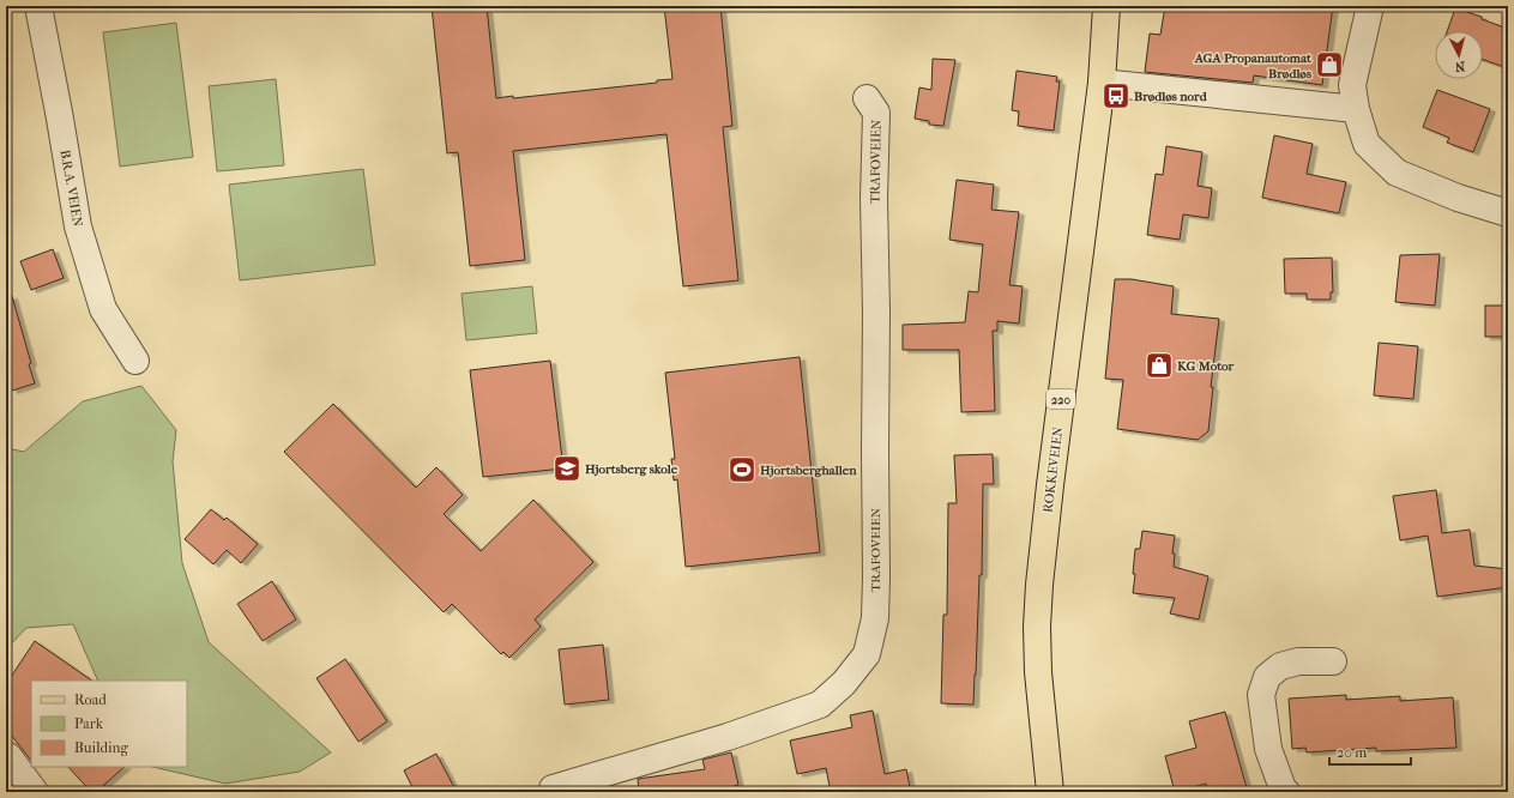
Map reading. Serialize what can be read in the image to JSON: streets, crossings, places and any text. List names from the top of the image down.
{
  "streets": {
    "main road": ["220", "ROKKEVEIEN"],
    "street": ["TRAFOVEIEN", "B.R.A. VEIEN"]
  },
  "places": {
    "shop": ["AGA Propanautomat Brødløs", "KG Motor"],
    "bus stop": ["Brødløs nord"],
    "school or university": ["Hjortsberg skole"],
    "sports": ["Hjortsberghallen"]
  },
  "legend": ["Road", "Park", "Building"],
  "scale_bar": "20 m",
  "north": "bottom"
}
